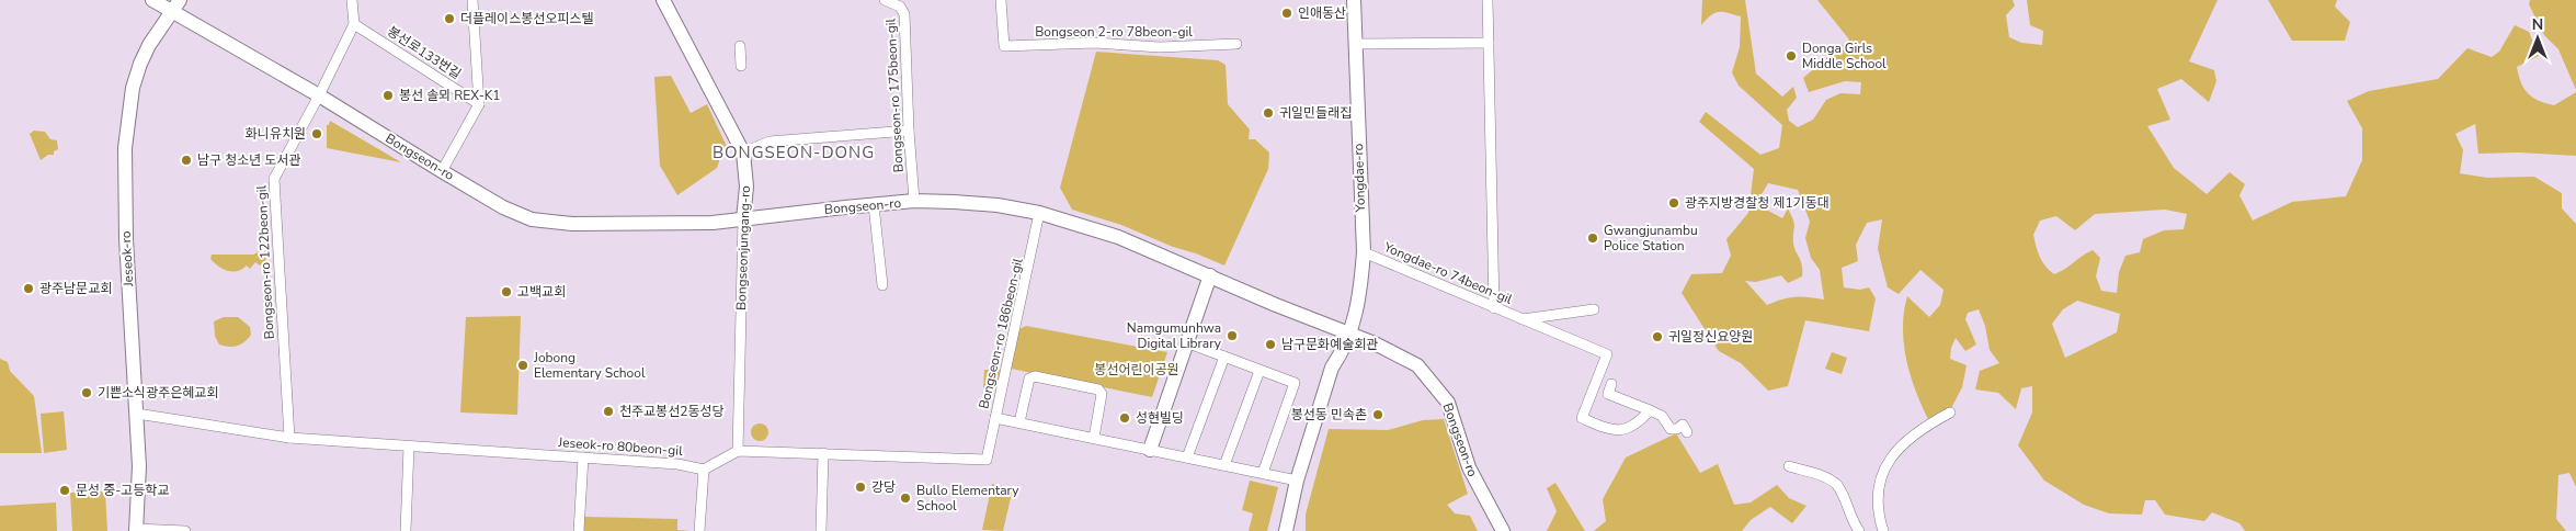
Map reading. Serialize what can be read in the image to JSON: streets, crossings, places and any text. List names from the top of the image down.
{
  "streets": {
    "street": [
      "Bongseon 2-ro 78beon-gil",
      "봉선로133번길",
      "Bongseon-ro 175beon-gil",
      "Bongseon-ro",
      "Yongdae-ro",
      "Bongseonjungang-ro",
      "Jeseok-ro",
      "Bongseon-ro 122beon-gil",
      "Yongdae-ro 74beon-gil",
      "Bongseon-ro 186beon-gil",
      "Jeseok-ro 80beon-gil"
    ]
  },
  "crossings": [
    ["봉선로133번길", "Bongseon-ro 122beon-gil"],
    ["Bongseon-ro 175beon-gil", "Bongseon-ro"],
    ["Bongseon-ro", "Yongdae-ro"],
    ["Bongseon-ro", "Bongseonjungang-ro"],
    ["Bongseon-ro", "Jeseok-ro"],
    ["Bongseon-ro", "Bongseon-ro 122beon-gil"],
    ["Bongseon-ro", "Bongseon-ro 186beon-gil"],
    ["Yongdae-ro", "Yongdae-ro 74beon-gil"],
    ["Jeseok-ro", "Jeseok-ro 80beon-gil"],
    ["Bongseon-ro 122beon-gil", "Jeseok-ro 80beon-gil"]
  ],
  "districts": ["BONGSEON-DONG"],
  "parks": ["봉선어린이공원"],
  "places": [
    "인애동산",
    "더플레이스봉선오피스텔",
    "Donga Girls Middle School",
    "봉선 솔뫼 REX-K1",
    "귀일민들래집",
    "화니유치원",
    "남구 청소년 도서관",
    "광주지방경찰청 제1기동대",
    "Gwangjunambu Police Station",
    "광주남문교회",
    "고백교회",
    "Namgumunhwa Digital Library",
    "귀일정신요양원",
    "남구문화예술회관",
    "Jobong Elementary School",
    "기쁜소식광주은혜교회",
    "천주교봉선2동성당",
    "봉선동 민속촌",
    "성현빌딩",
    "강당",
    "문성 중-고등학교",
    "Bullo Elementary School"
  ],
  "north": "top"
}
